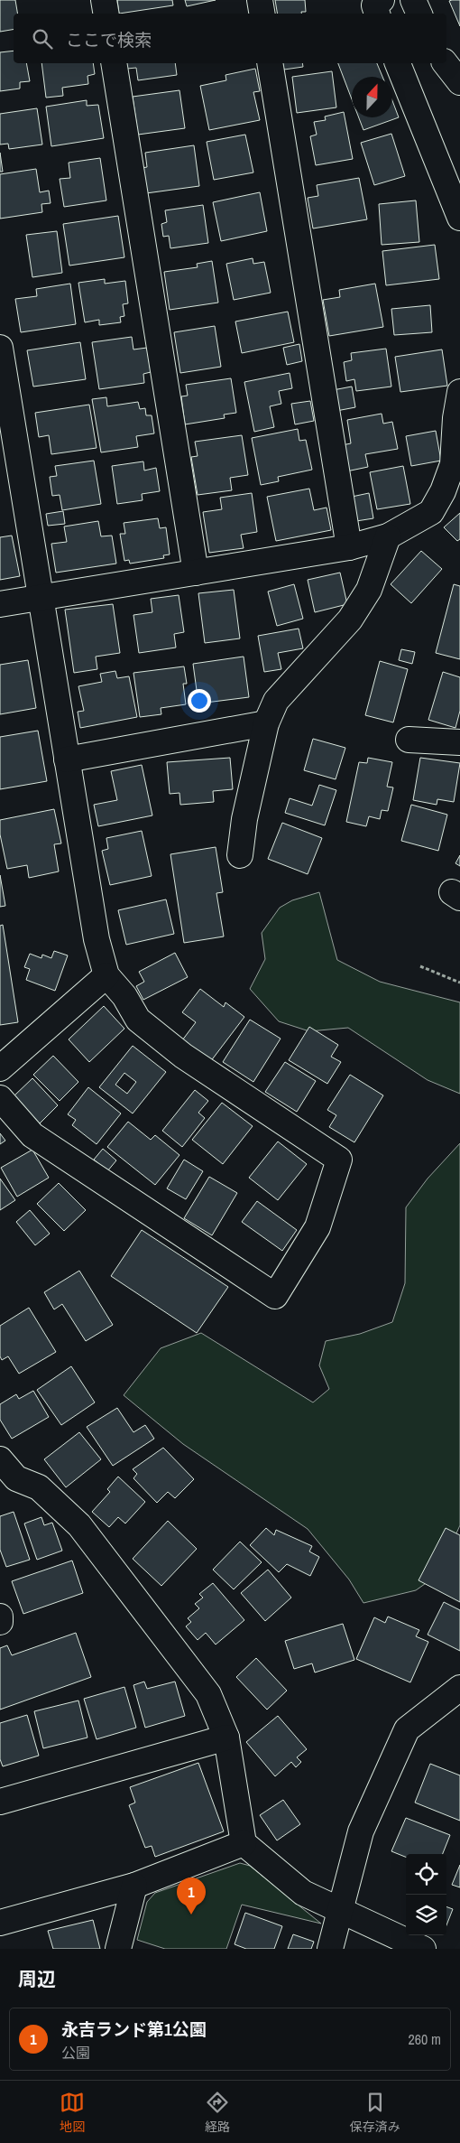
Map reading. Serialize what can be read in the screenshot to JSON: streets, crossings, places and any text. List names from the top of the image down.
{
  "north": "top",
  "page": {
    "search": "ここで検索",
    "pins": "1",
    "heading": "周辺",
    "list": [
      {
        "mark": "1",
        "name": "永吉ランド第1公園",
        "note": "公園",
        "value": "260 m"
      }
    ],
    "nav": ["地図", "経路", "保存済み"]
  }
}
